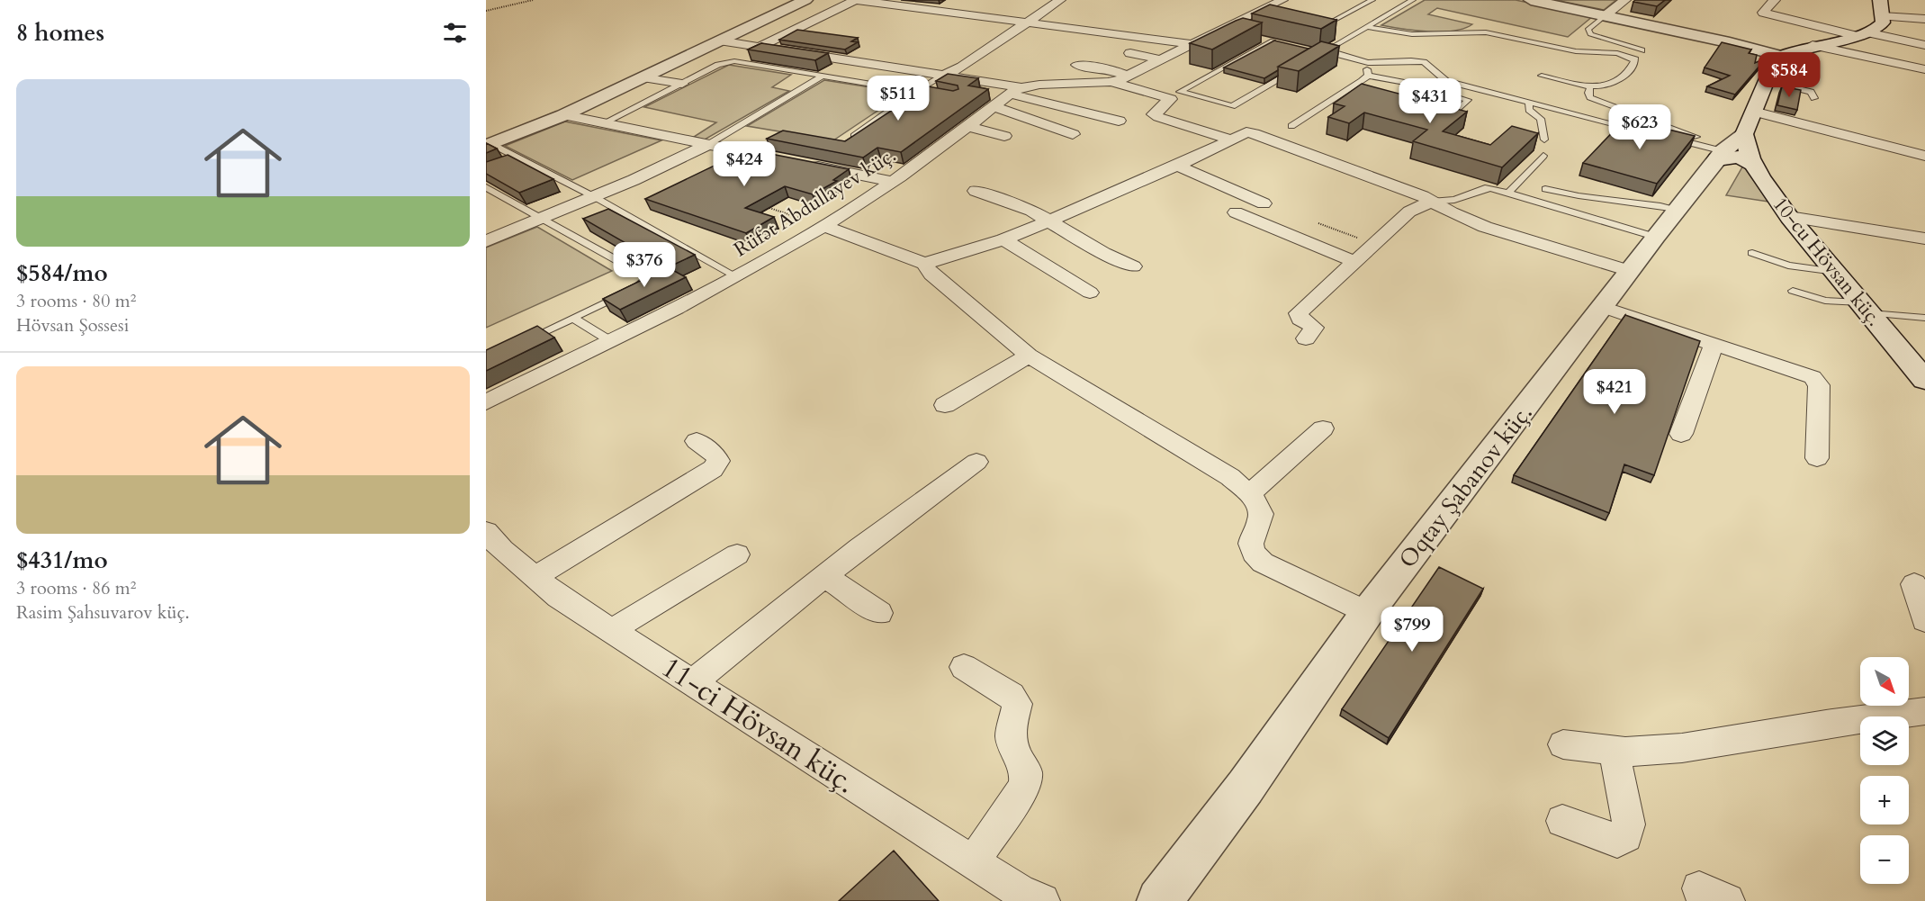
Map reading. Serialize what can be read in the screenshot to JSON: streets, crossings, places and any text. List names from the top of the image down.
{
  "streets": {
    "street": [
      "Rüfət Abdullayev küç.",
      "10-cu Hövsan küç.",
      "Oqtay Şabanov küç.",
      "11-ci Hövsan küç."
    ]
  },
  "crossings": [
    ["10-cu Hövsan küç.", "Oqtay Şabanov küç."]
  ],
  "north": "bottom right",
  "page": {
    "heading": "8 homes",
    "price": [
      "$584",
      "$511",
      "$431",
      "$623",
      "$424",
      "$376",
      "$421",
      "$799"
    ],
    "list": [
      {
        "name": "$584/mo",
        "note": "3 rooms · 80 m² · Hövsan Şossesi"
      },
      {
        "name": "$431/mo",
        "note": "3 rooms · 86 m² · Rasim Şahsuvarov küç."
      }
    ],
    "map_buttons": ["+", "−"]
  }
}
